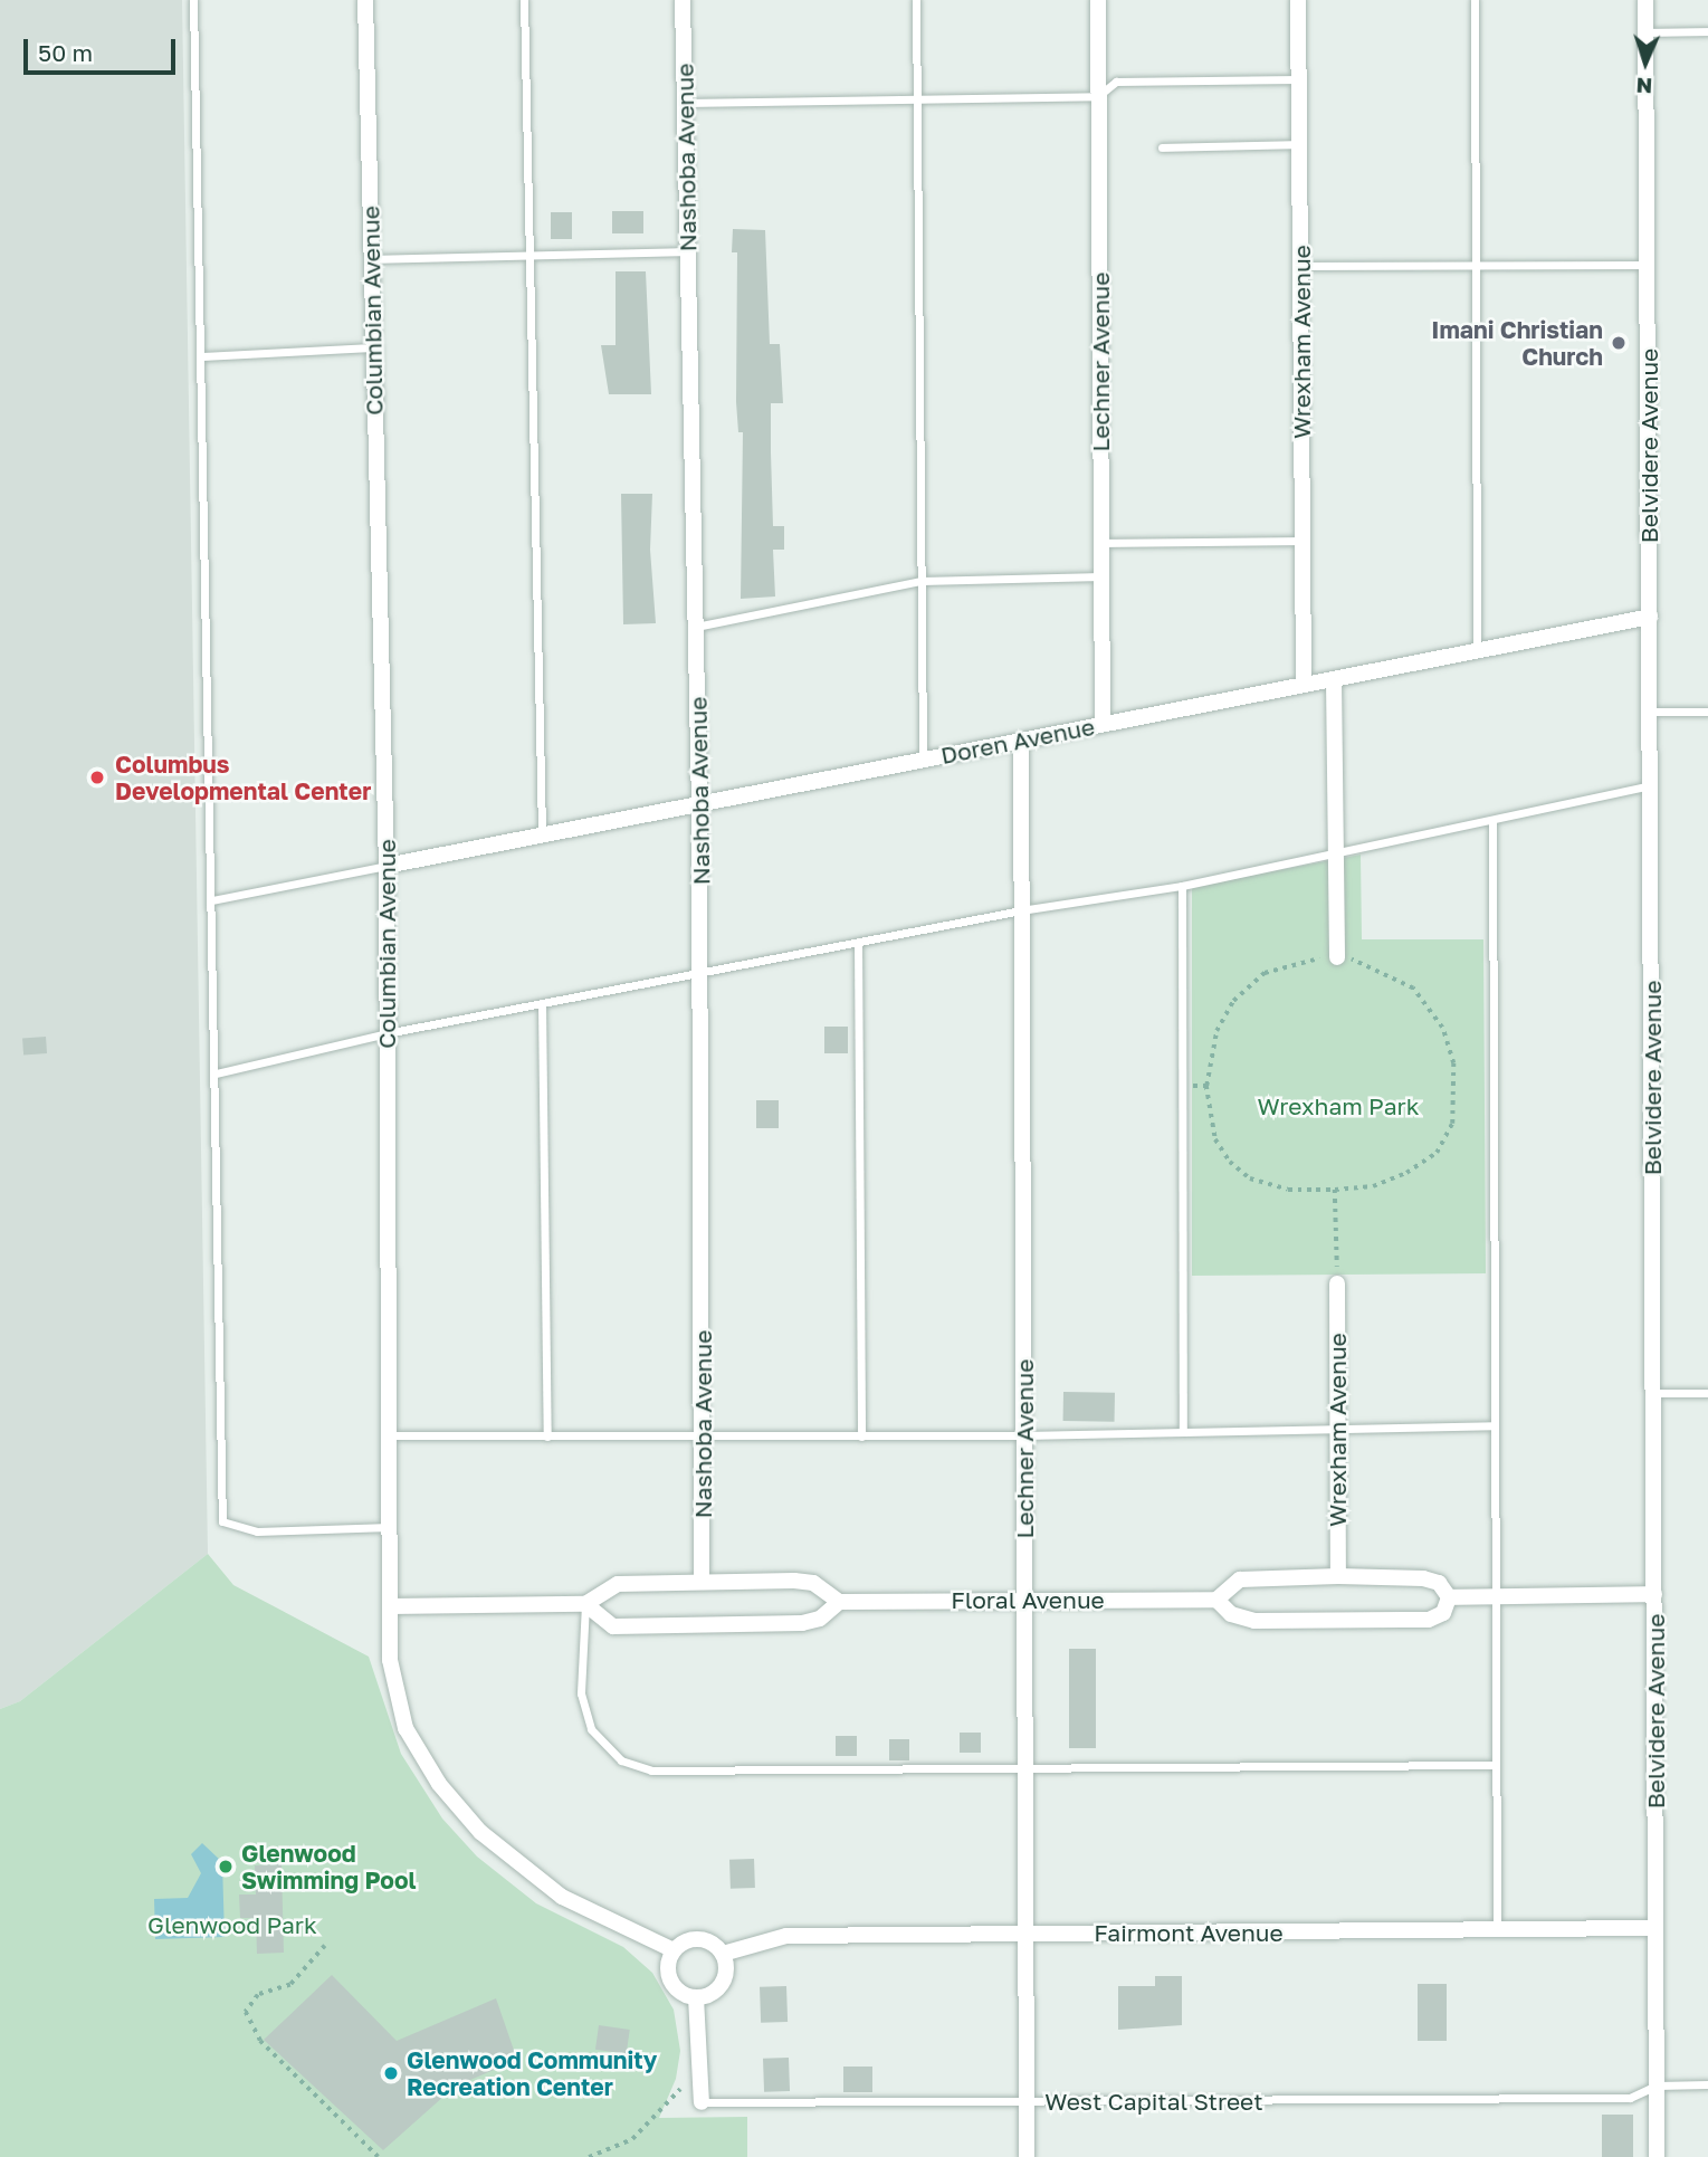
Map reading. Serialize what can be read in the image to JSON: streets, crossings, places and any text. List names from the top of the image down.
{
  "streets": {
    "street": [
      "Nashoba Avenue",
      "Columbian Avenue",
      "Wrexham Avenue",
      "Lechner Avenue",
      "Belvidere Avenue",
      "Doren Avenue",
      "Floral Avenue",
      "Fairmont Avenue",
      "West Capital Street"
    ]
  },
  "crossings": [
    ["Nashoba Avenue", "Doren Avenue"],
    ["Columbian Avenue", "Doren Avenue"],
    ["Wrexham Avenue", "Doren Avenue"],
    ["Lechner Avenue", "Doren Avenue"],
    ["Lechner Avenue", "Floral Avenue"],
    ["Lechner Avenue", "Fairmont Avenue"],
    ["Lechner Avenue", "West Capital Street"],
    ["Belvidere Avenue", "Doren Avenue"],
    ["Belvidere Avenue", "Fairmont Avenue"],
    ["Belvidere Avenue", "West Capital Street"],
    ["Fairmont Avenue", "West Capital Street"]
  ],
  "parks": ["Wrexham Park", "Glenwood Park"],
  "places": [
    "Imani Christian Church",
    "Columbus Developmental Center",
    "Glenwood Swimming Pool",
    "Glenwood Community Recreation Center"
  ],
  "scale_bar": "50 m",
  "north": "bottom"
}
